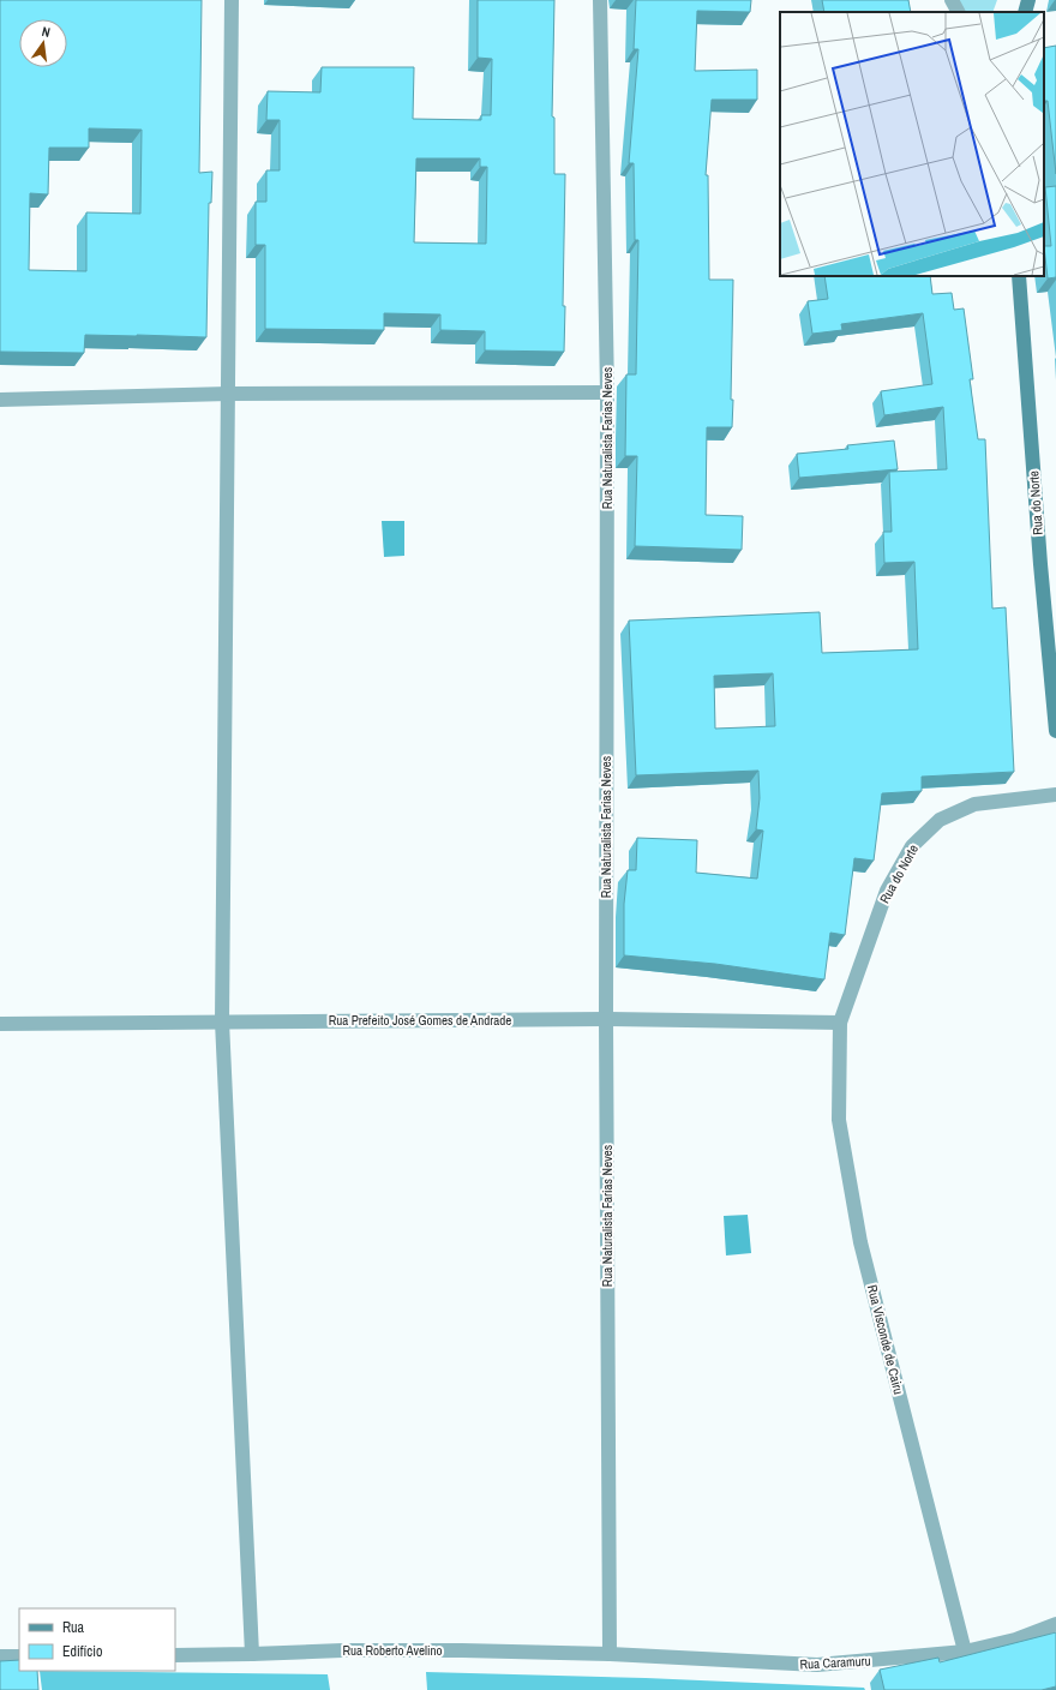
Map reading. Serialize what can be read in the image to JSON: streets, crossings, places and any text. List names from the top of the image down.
{
  "streets": {
    "main road": ["Rua do Norte"],
    "street": [
      "Rua Naturalista Farias Neves",
      "Rua Prefeito José Gomes de Andrade",
      "Rua Visconde de Cairu",
      "Rua Roberto Avelino",
      "Rua Caramuru"
    ]
  },
  "crossings": [
    ["Rua Naturalista Farias Neves", "Rua Prefeito José Gomes de Andrade"],
    ["Rua Naturalista Farias Neves", "Rua Roberto Avelino"],
    ["Rua Naturalista Farias Neves", "Rua Caramuru"],
    ["Rua do Norte", "Rua Prefeito José Gomes de Andrade"],
    ["Rua do Norte", "Rua Visconde de Cairu"],
    ["Rua Prefeito José Gomes de Andrade", "Rua Visconde de Cairu"],
    ["Rua Visconde de Cairu", "Rua Caramuru"],
    ["Rua Roberto Avelino", "Rua Caramuru"]
  ],
  "legend": ["Rua", "Edifício"],
  "north": "top"
}
